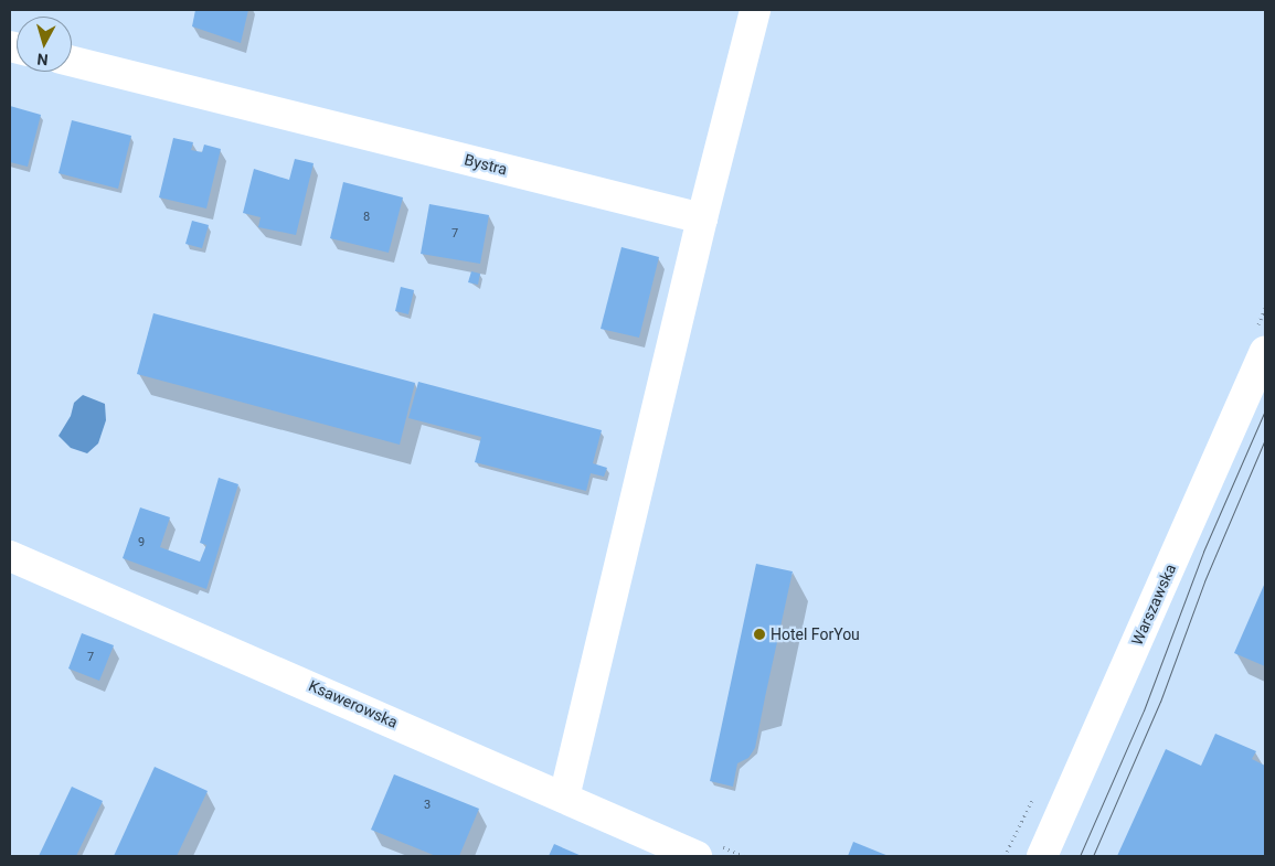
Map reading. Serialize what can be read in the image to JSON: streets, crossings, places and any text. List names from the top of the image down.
{
  "streets": {
    "street": ["Bystra", "Warszawska", "Ksawerowska"]
  },
  "places": ["Hotel ForYou"],
  "house_numbers": [
    "8",
    "7",
    "9",
    "7",
    "3"
  ],
  "north": "bottom"
}
